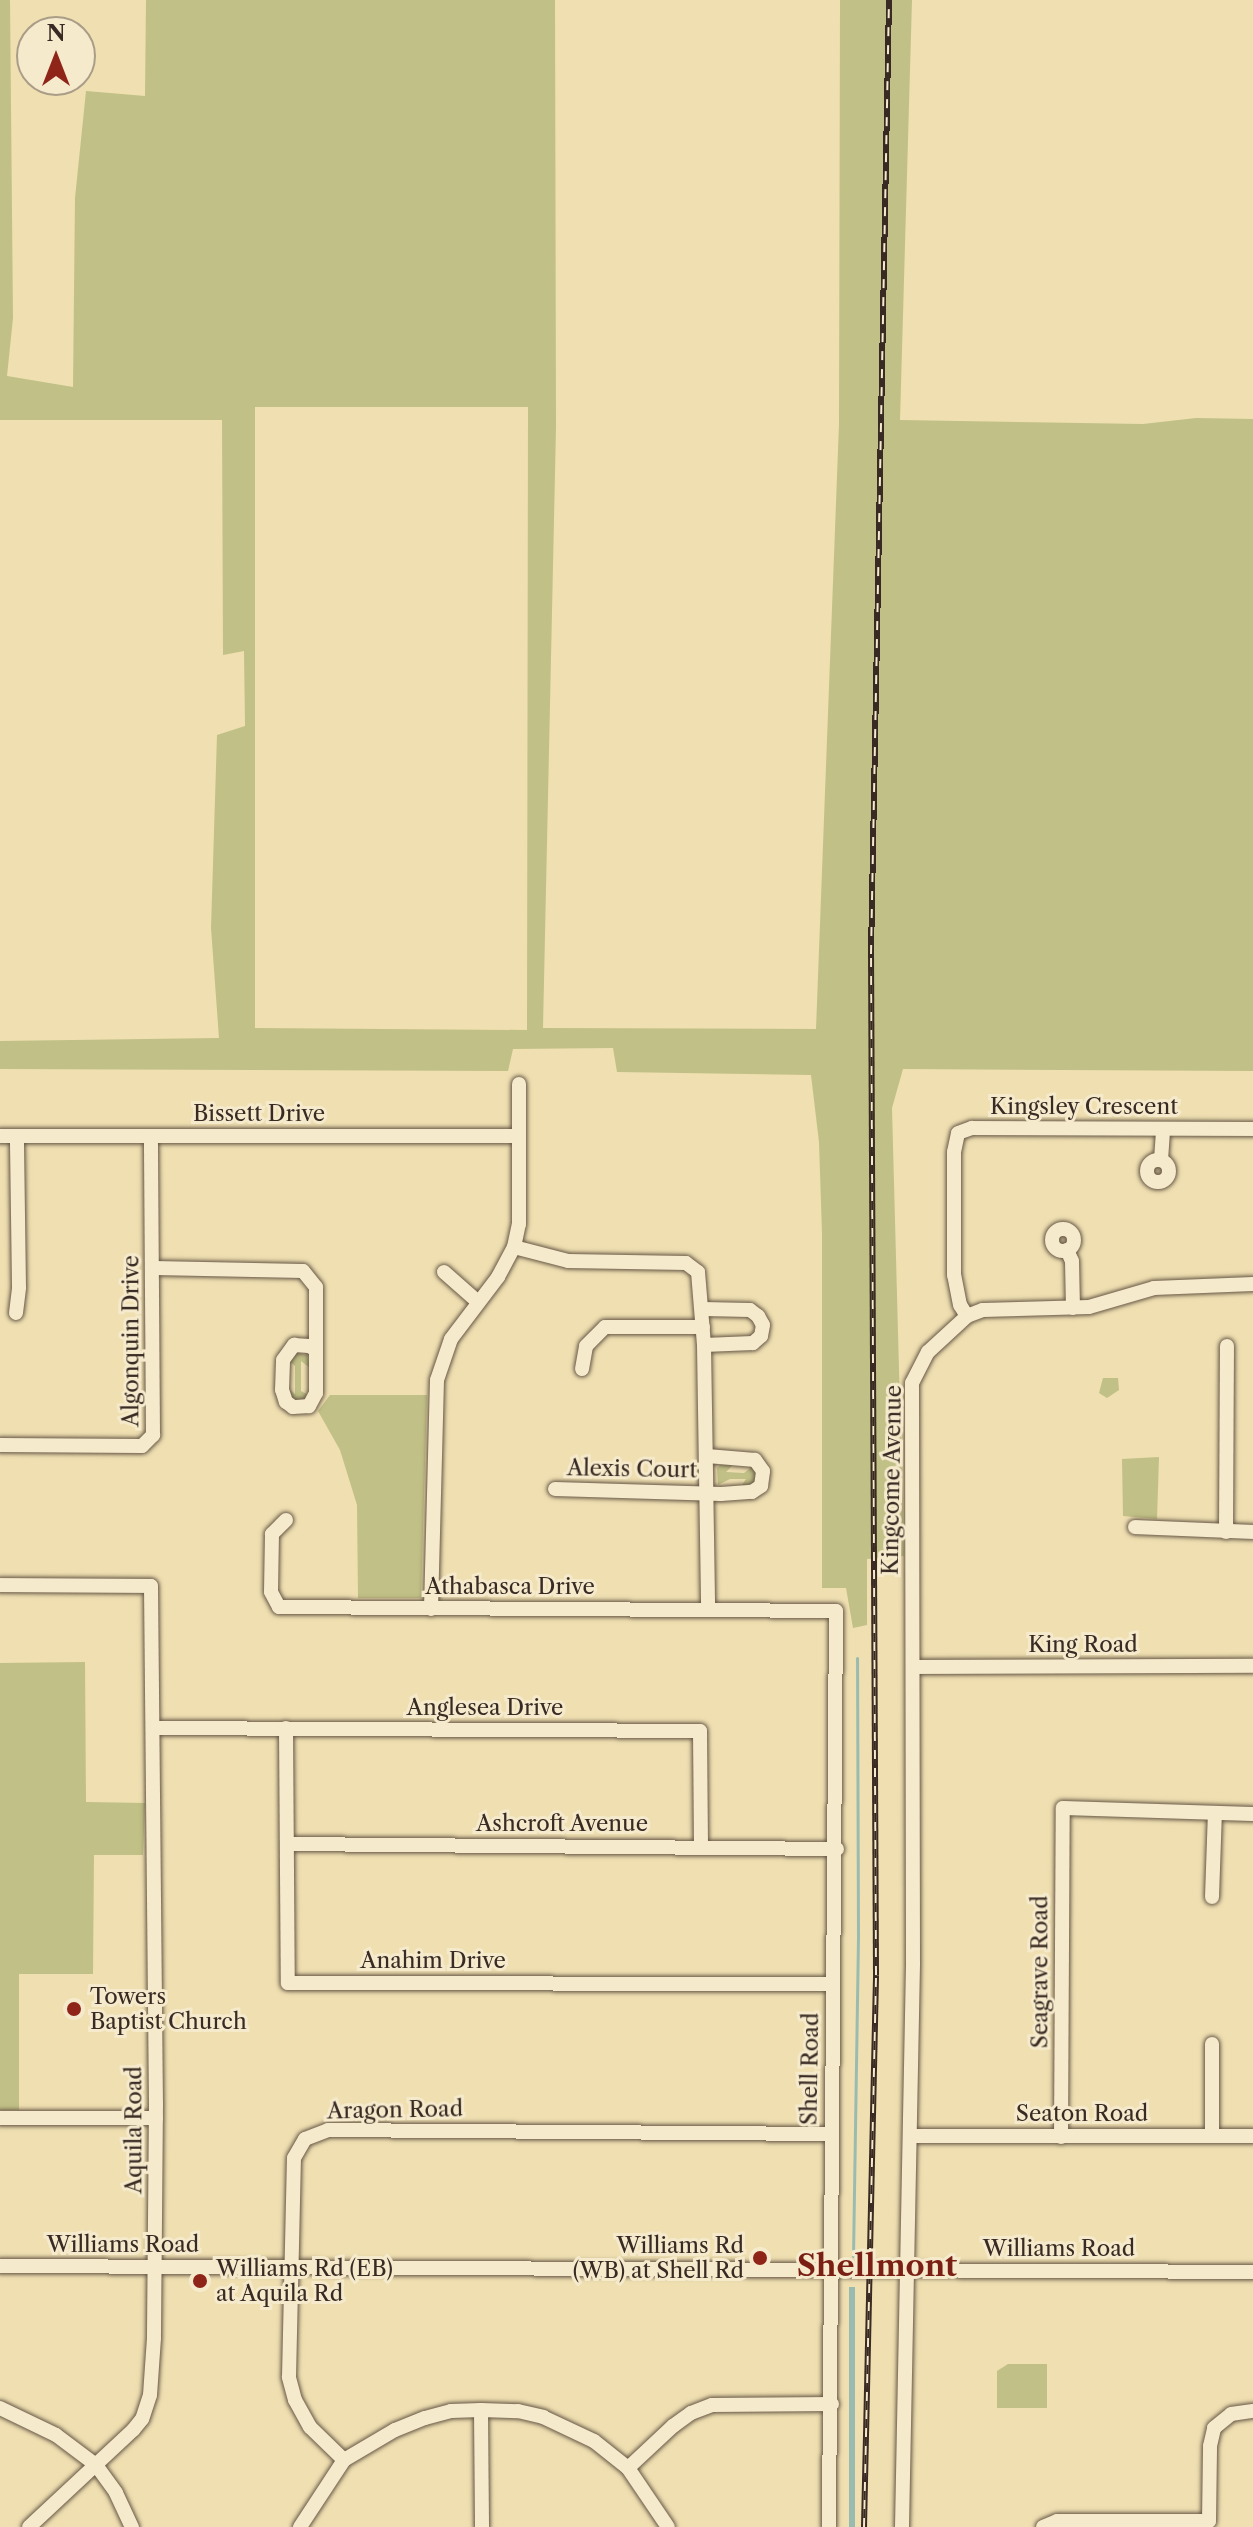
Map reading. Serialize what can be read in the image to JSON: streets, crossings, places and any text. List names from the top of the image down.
{
  "streets": {
    "street": [
      "Kingsley Crescent",
      "Bissett Drive",
      "Algonquin Drive",
      "Alexis Court",
      "Kingcome Avenue",
      "Athabasca Drive",
      "King Road",
      "Anglesea Drive",
      "Ashcroft Avenue",
      "Anahim Drive",
      "Seagrave Road",
      "Shell Road",
      "Aragon Road",
      "Seaton Road",
      "Aquila Road",
      "Williams Road"
    ]
  },
  "crossings": [
    ["Kingsley Crescent", "Kingcome Avenue"],
    ["Bissett Drive", "Algonquin Drive"],
    ["Kingcome Avenue", "King Road"],
    ["Athabasca Drive", "Shell Road"],
    ["Anglesea Drive", "Ashcroft Avenue"],
    ["Anglesea Drive", "Anahim Drive"],
    ["Anglesea Drive", "Aquila Road"],
    ["Ashcroft Avenue", "Anahim Drive"],
    ["Ashcroft Avenue", "Shell Road"],
    ["Anahim Drive", "Shell Road"],
    ["Seagrave Road", "Seaton Road"],
    ["Shell Road", "Aragon Road"],
    ["Shell Road", "Williams Road"],
    ["Aragon Road", "Williams Road"],
    ["Aquila Road", "Williams Road"]
  ],
  "districts": ["Shellmont"],
  "places": ["Towers Baptist Church", "Williams Rd (WB) at Shell Rd", "Williams Rd (EB) at Aquila Rd"],
  "north": "top"
}
